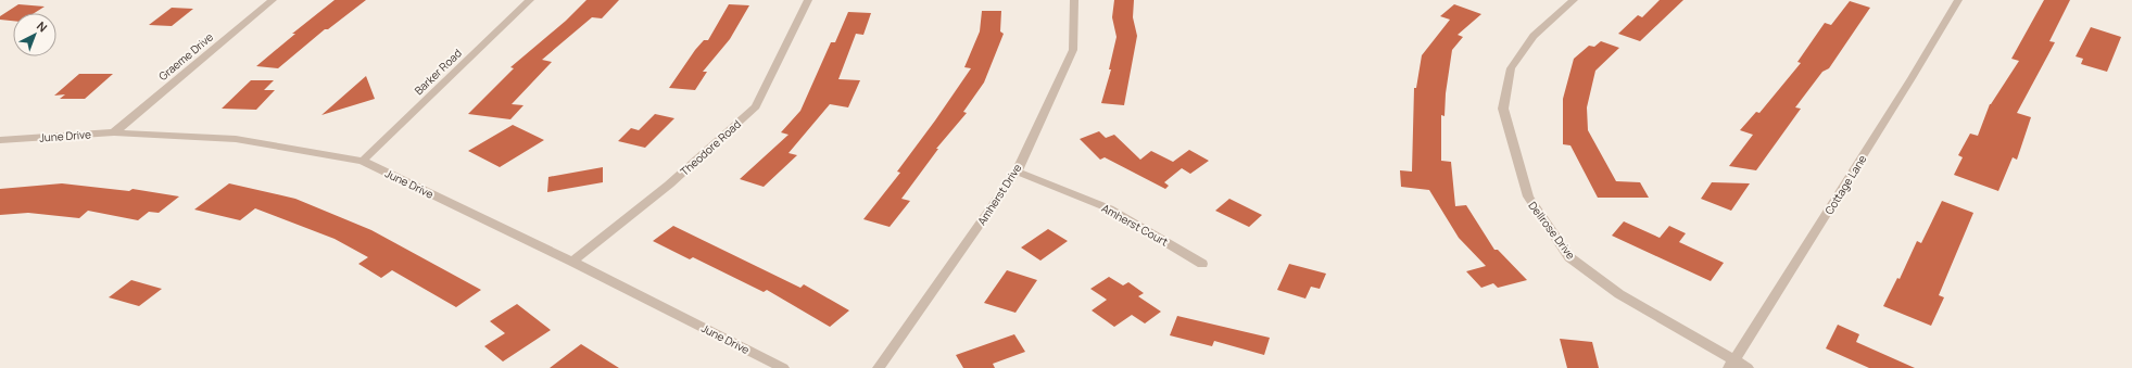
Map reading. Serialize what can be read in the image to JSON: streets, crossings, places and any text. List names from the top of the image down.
{
  "streets": {
    "street": [
      "Graeme Drive",
      "Barker Road",
      "June Drive",
      "Theodore Road",
      "Cottage Lane",
      "Amherst Drive",
      "Amherst Court",
      "Dellrose Drive"
    ]
  },
  "crossings": [
    ["Graeme Drive", "June Drive"],
    ["Barker Road", "June Drive"],
    ["June Drive", "Theodore Road"],
    ["Cottage Lane", "Dellrose Drive"],
    ["Amherst Drive", "Amherst Court"]
  ],
  "north": "top right"
}
